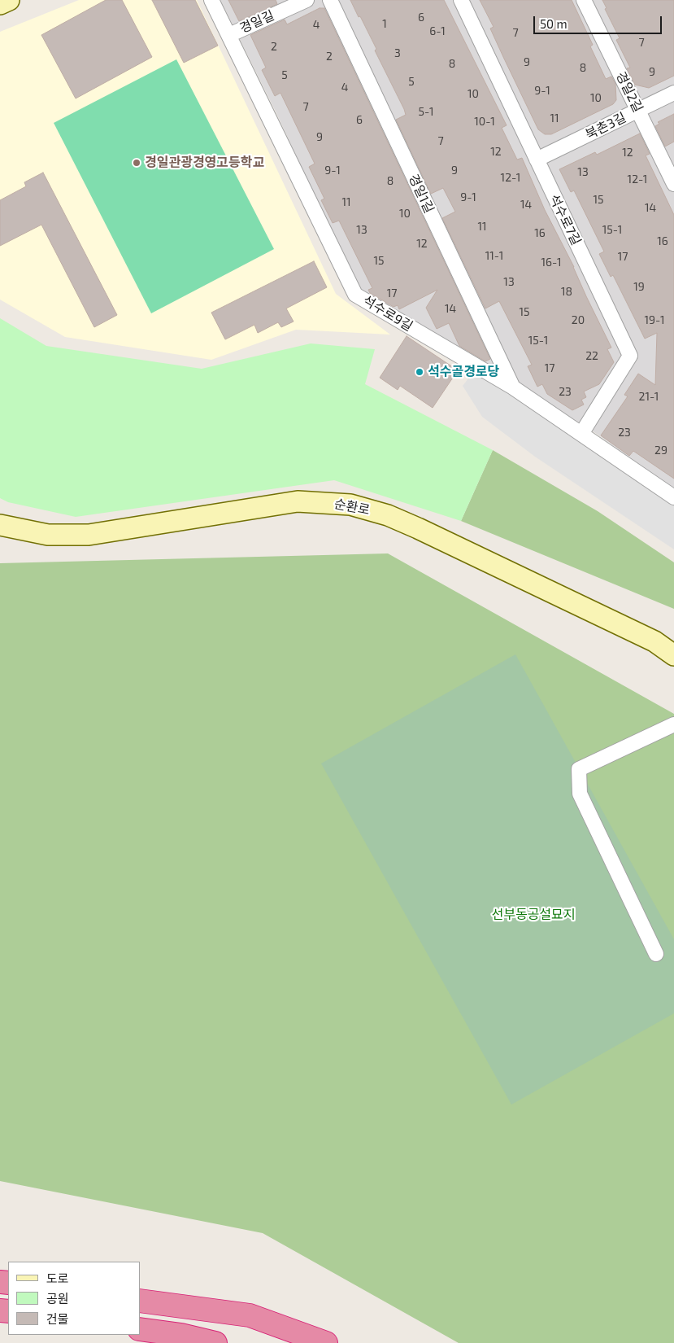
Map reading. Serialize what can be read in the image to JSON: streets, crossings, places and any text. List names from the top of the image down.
{
  "streets": {
    "main road": ["순환로"],
    "street": [
      "경일길",
      "경일2길",
      "북촌3길",
      "경일1길",
      "석수로7길",
      "석수로9길"
    ]
  },
  "crossings": [
    ["경일길", "석수로9길"],
    ["경일2길", "북촌3길"],
    ["북촌3길", "석수로7길"],
    ["경일1길", "석수로9길"],
    ["석수로7길", "석수로9길"]
  ],
  "parks": ["선부동공설묘지"],
  "places": ["경일관광경영고등학교", "석수골경로당"],
  "house_numbers": [
    "6",
    "1",
    "4",
    "6-1",
    "7",
    "7",
    "2",
    "3",
    "2",
    "9",
    "8",
    "8",
    "9",
    "5",
    "5",
    "4",
    "9-1",
    "10",
    "10",
    "7",
    "5-1",
    "11",
    "6",
    "10-1",
    "9",
    "7",
    "12",
    "12",
    "9-1",
    "9",
    "13",
    "12-1",
    "12-1",
    "8",
    "9-1",
    "15",
    "11",
    "14",
    "14",
    "10",
    "11",
    "13",
    "15-1",
    "16",
    "16",
    "12",
    "11-1",
    "17",
    "15",
    "16-1",
    "13",
    "19",
    "18",
    "17",
    "14",
    "15",
    "20",
    "19-1",
    "15-1",
    "22",
    "17",
    "23",
    "21-1",
    "23",
    "29"
  ],
  "legend": ["도로", "공원", "건물"],
  "scale_bar": "50 m"
}
